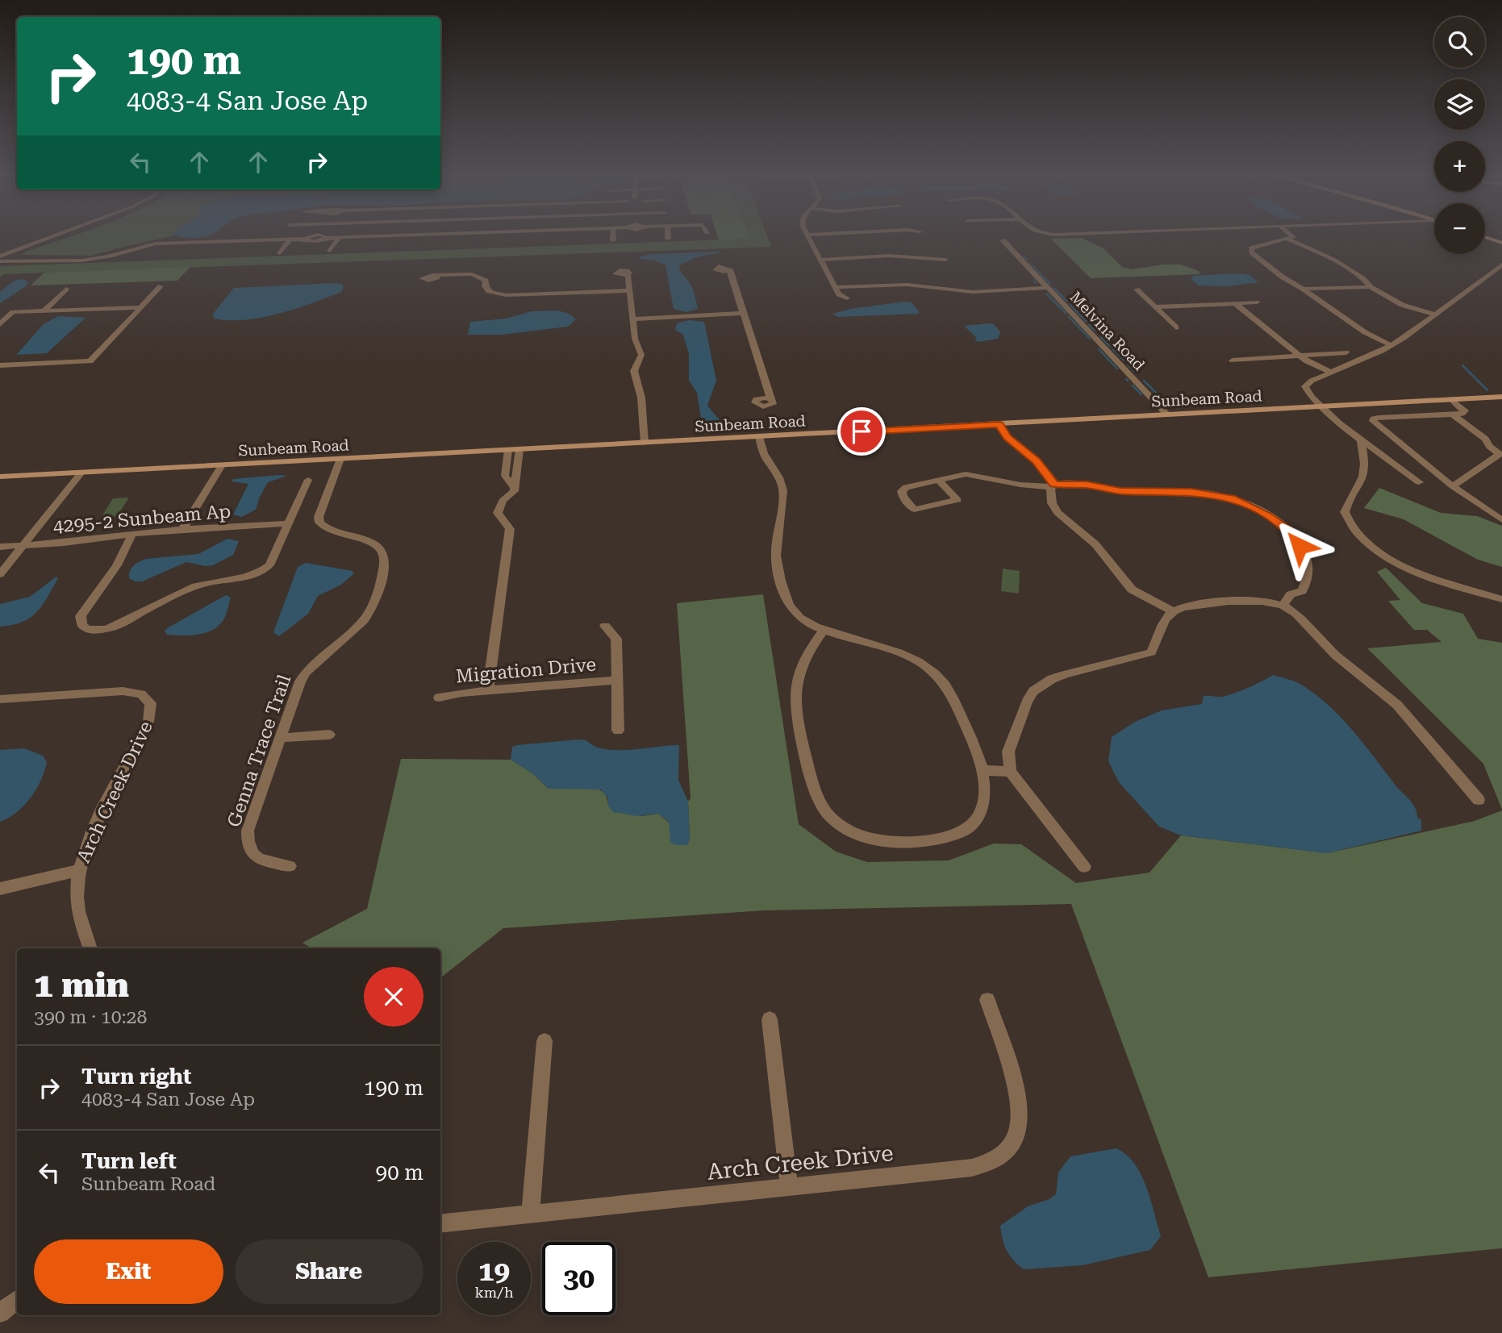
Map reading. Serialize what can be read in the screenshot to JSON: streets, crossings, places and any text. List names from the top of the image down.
{
  "streets": {
    "street": [
      "Melvina Road",
      "Sunbeam Road",
      "4295-2 Sunbeam Ap",
      "Migration Drive",
      "Genna Trace Trail",
      "Arch Creek Drive"
    ]
  },
  "crossings": [
    ["Melvina Road", "Sunbeam Road"],
    ["Sunbeam Road", "Genna Trace Trail"]
  ],
  "page": {
    "map_buttons": ["+", "−"],
    "turn": ["190 m", "4083-4 San Jose Ap"],
    "heading": ["1 min", "390 m · 10:28"],
    "list": [
      {
        "name": "Turn right",
        "note": "4083-4 San Jose Ap",
        "value": "190 m"
      },
      {
        "name": "Turn left",
        "note": "Sunbeam Road",
        "value": "90 m"
      }
    ],
    "buttons": ["Exit", "Share"],
    "speed": "19 km/h",
    "limit": "30"
  }
}
